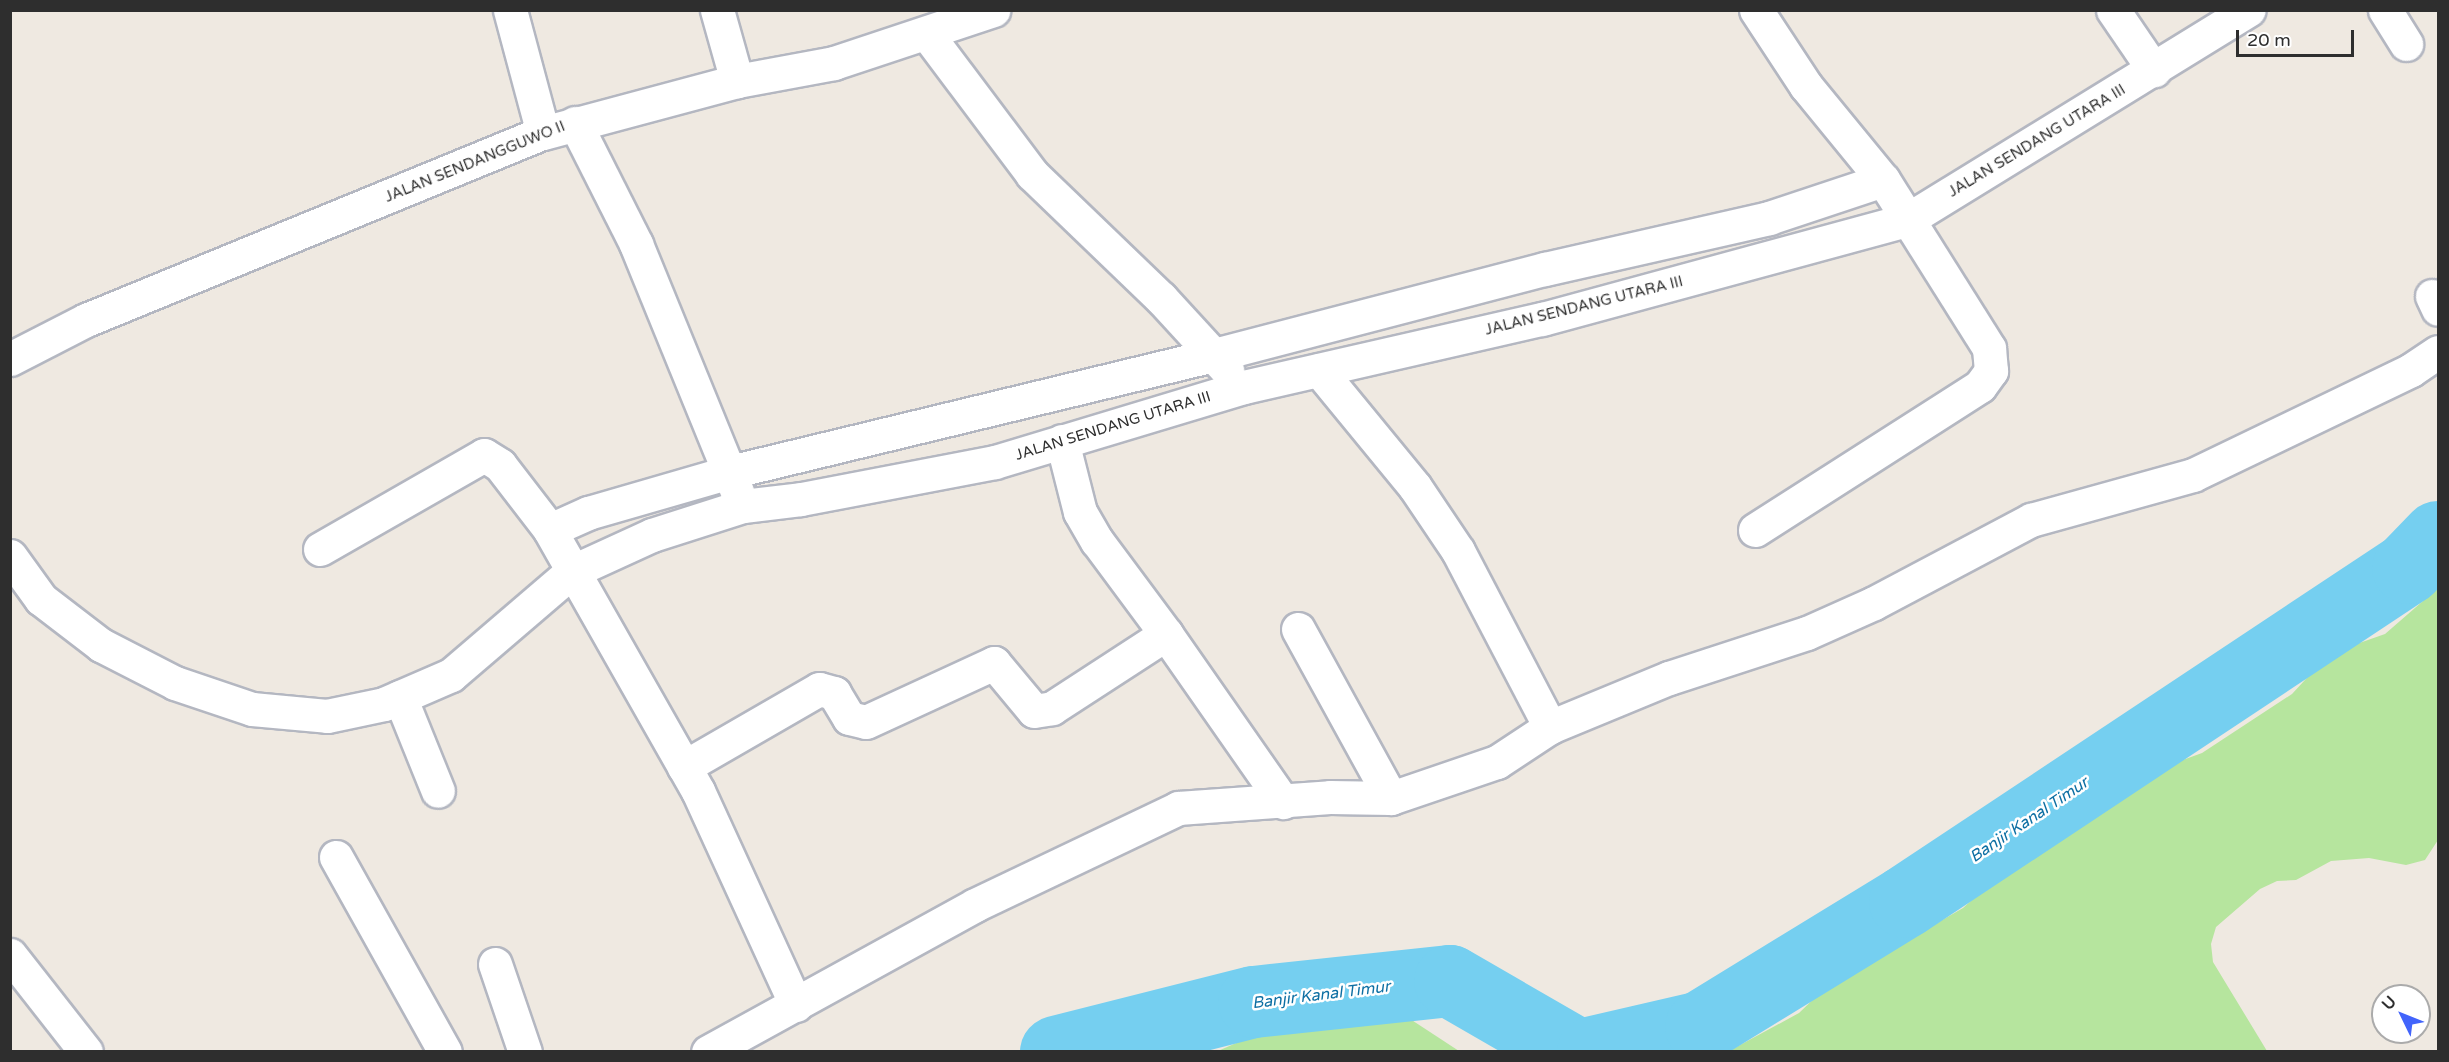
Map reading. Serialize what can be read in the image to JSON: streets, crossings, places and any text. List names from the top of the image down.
{
  "streets": {
    "street": ["JALAN SENDANG UTARA III", "JALAN SENDANGGUWO II"]
  },
  "water": ["Banjir Kanal Timur"],
  "scale_bar": "20 m",
  "north": "top left"
}
